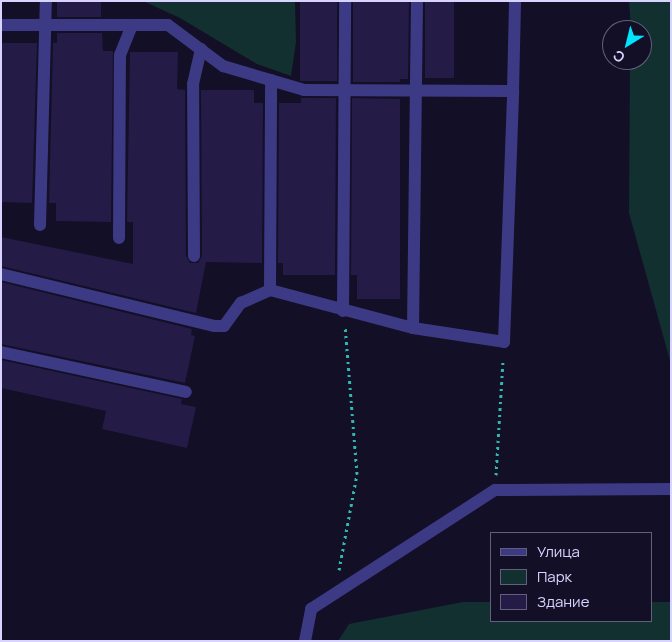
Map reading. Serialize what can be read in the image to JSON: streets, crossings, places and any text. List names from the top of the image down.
{
  "legend": ["Улица", "Парк", "Здание"],
  "north": "bottom left"
}
